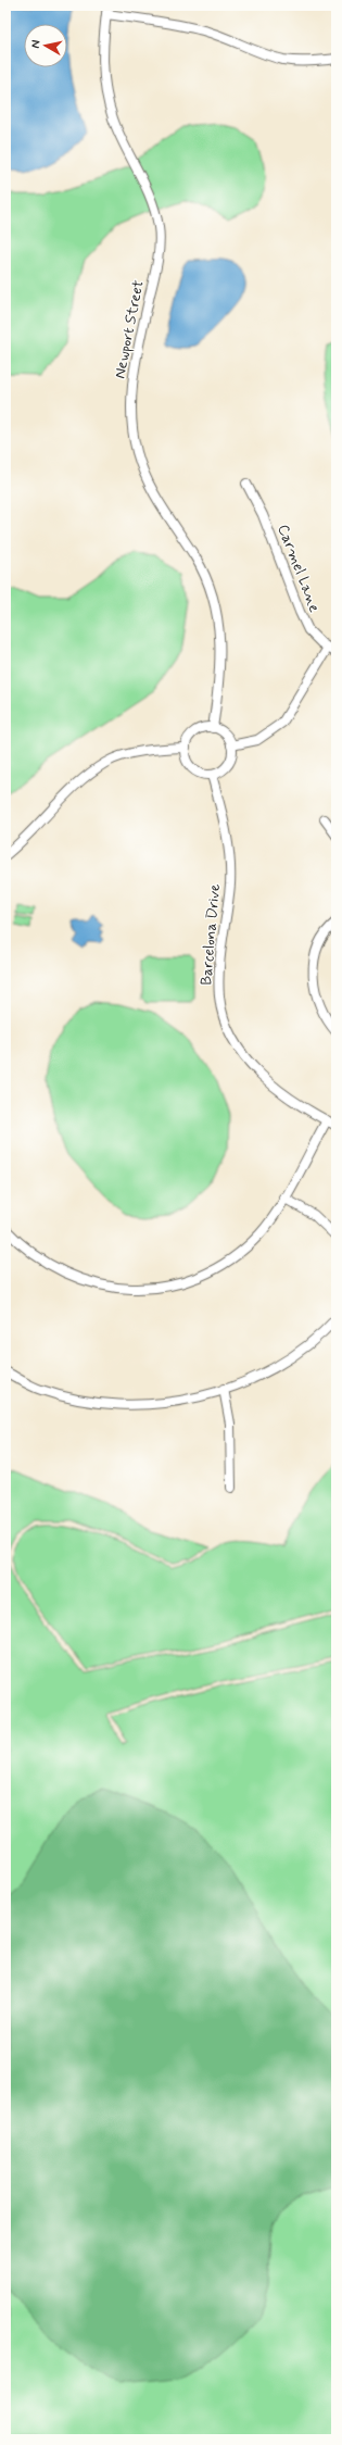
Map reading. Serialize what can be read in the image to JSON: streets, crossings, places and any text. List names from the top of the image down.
{
  "streets": {
    "street": ["Newport Street", "Carmel Lane", "Barcelona Drive"]
  },
  "crossings": [
    ["Newport Street", "Barcelona Drive"]
  ],
  "north": "left"
}
